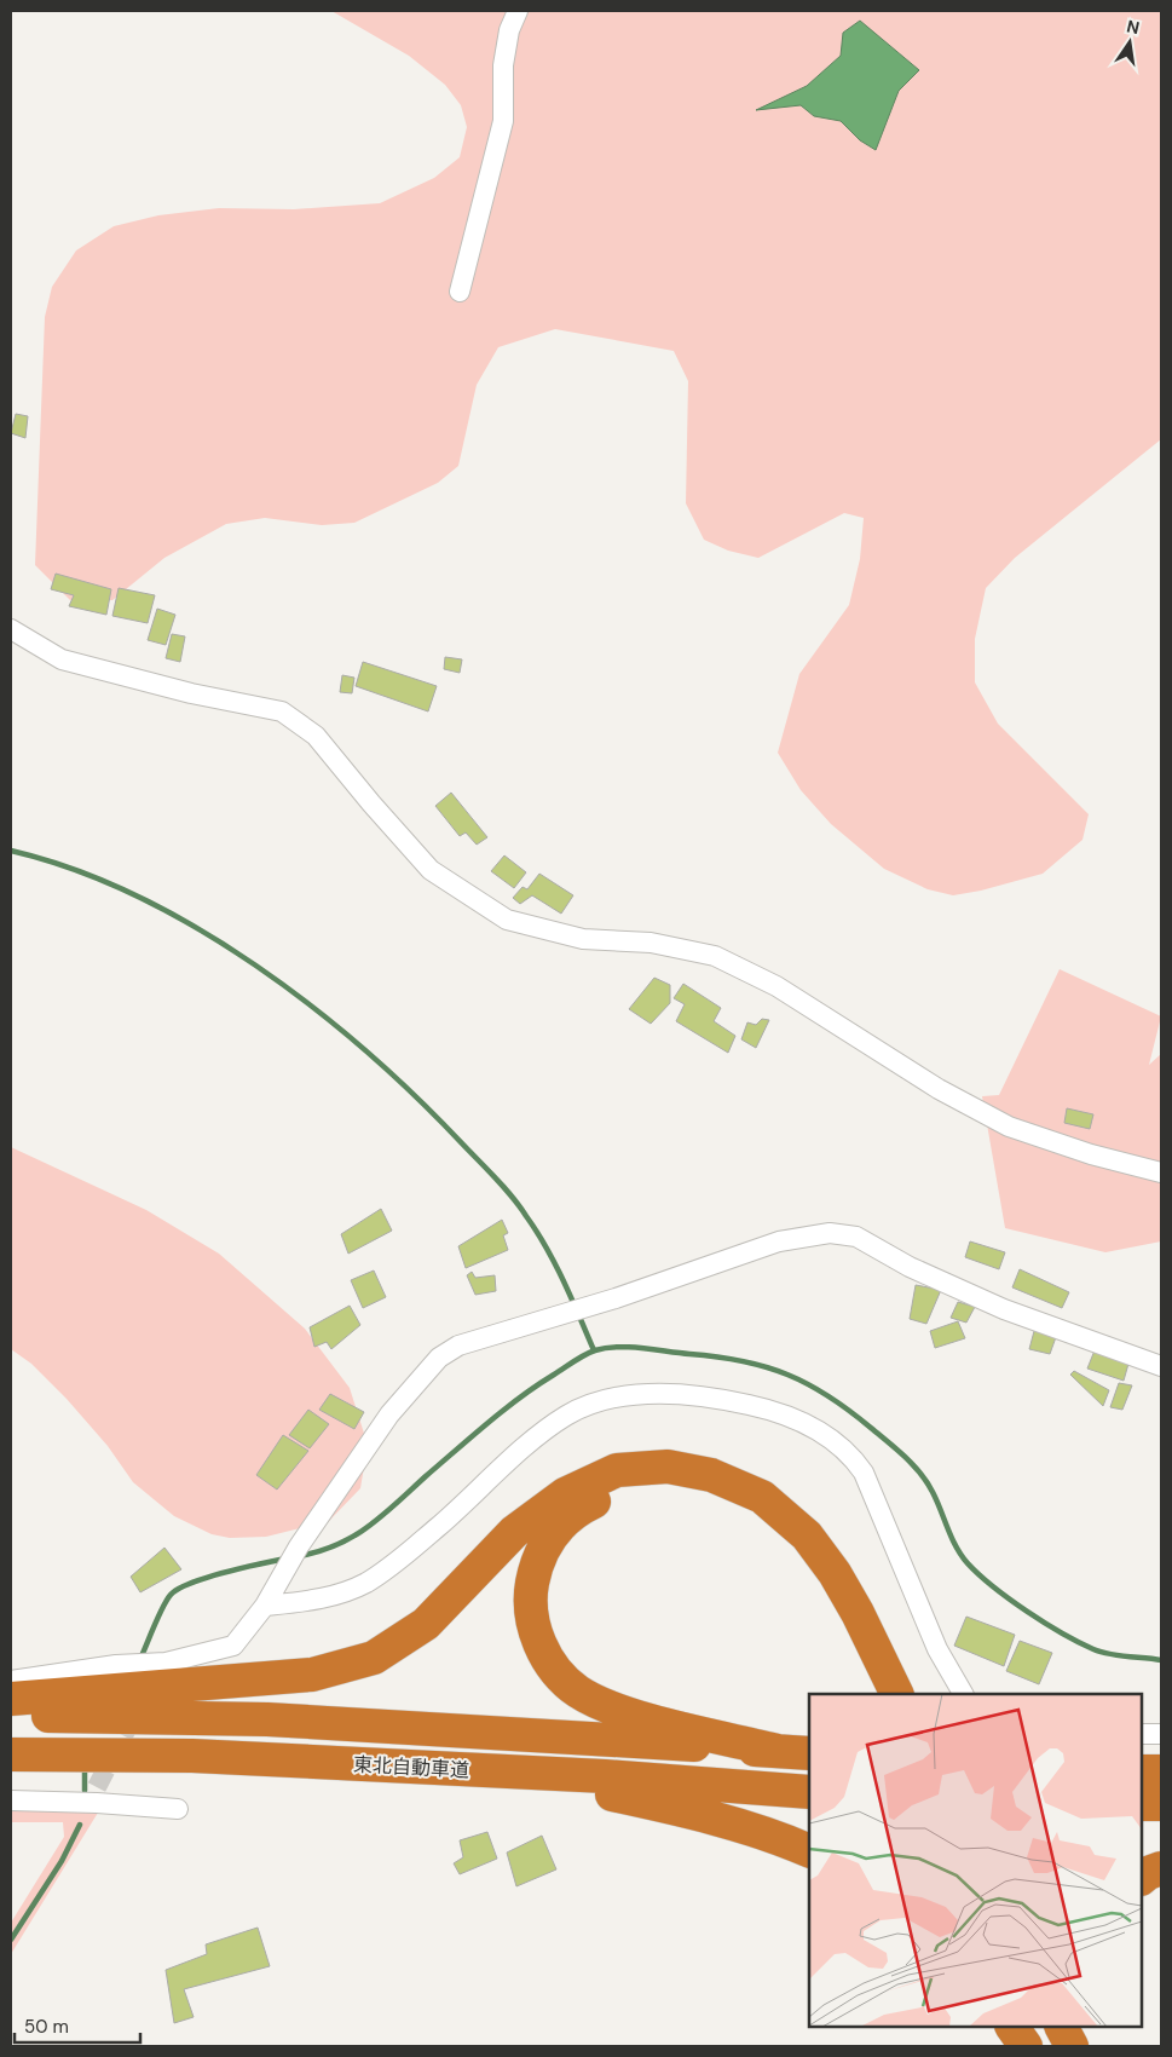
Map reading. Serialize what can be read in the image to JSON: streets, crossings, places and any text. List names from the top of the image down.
{
  "streets": {
    "highway": ["東北自動車道"]
  },
  "scale_bar": "50 m",
  "north": "top"
}
